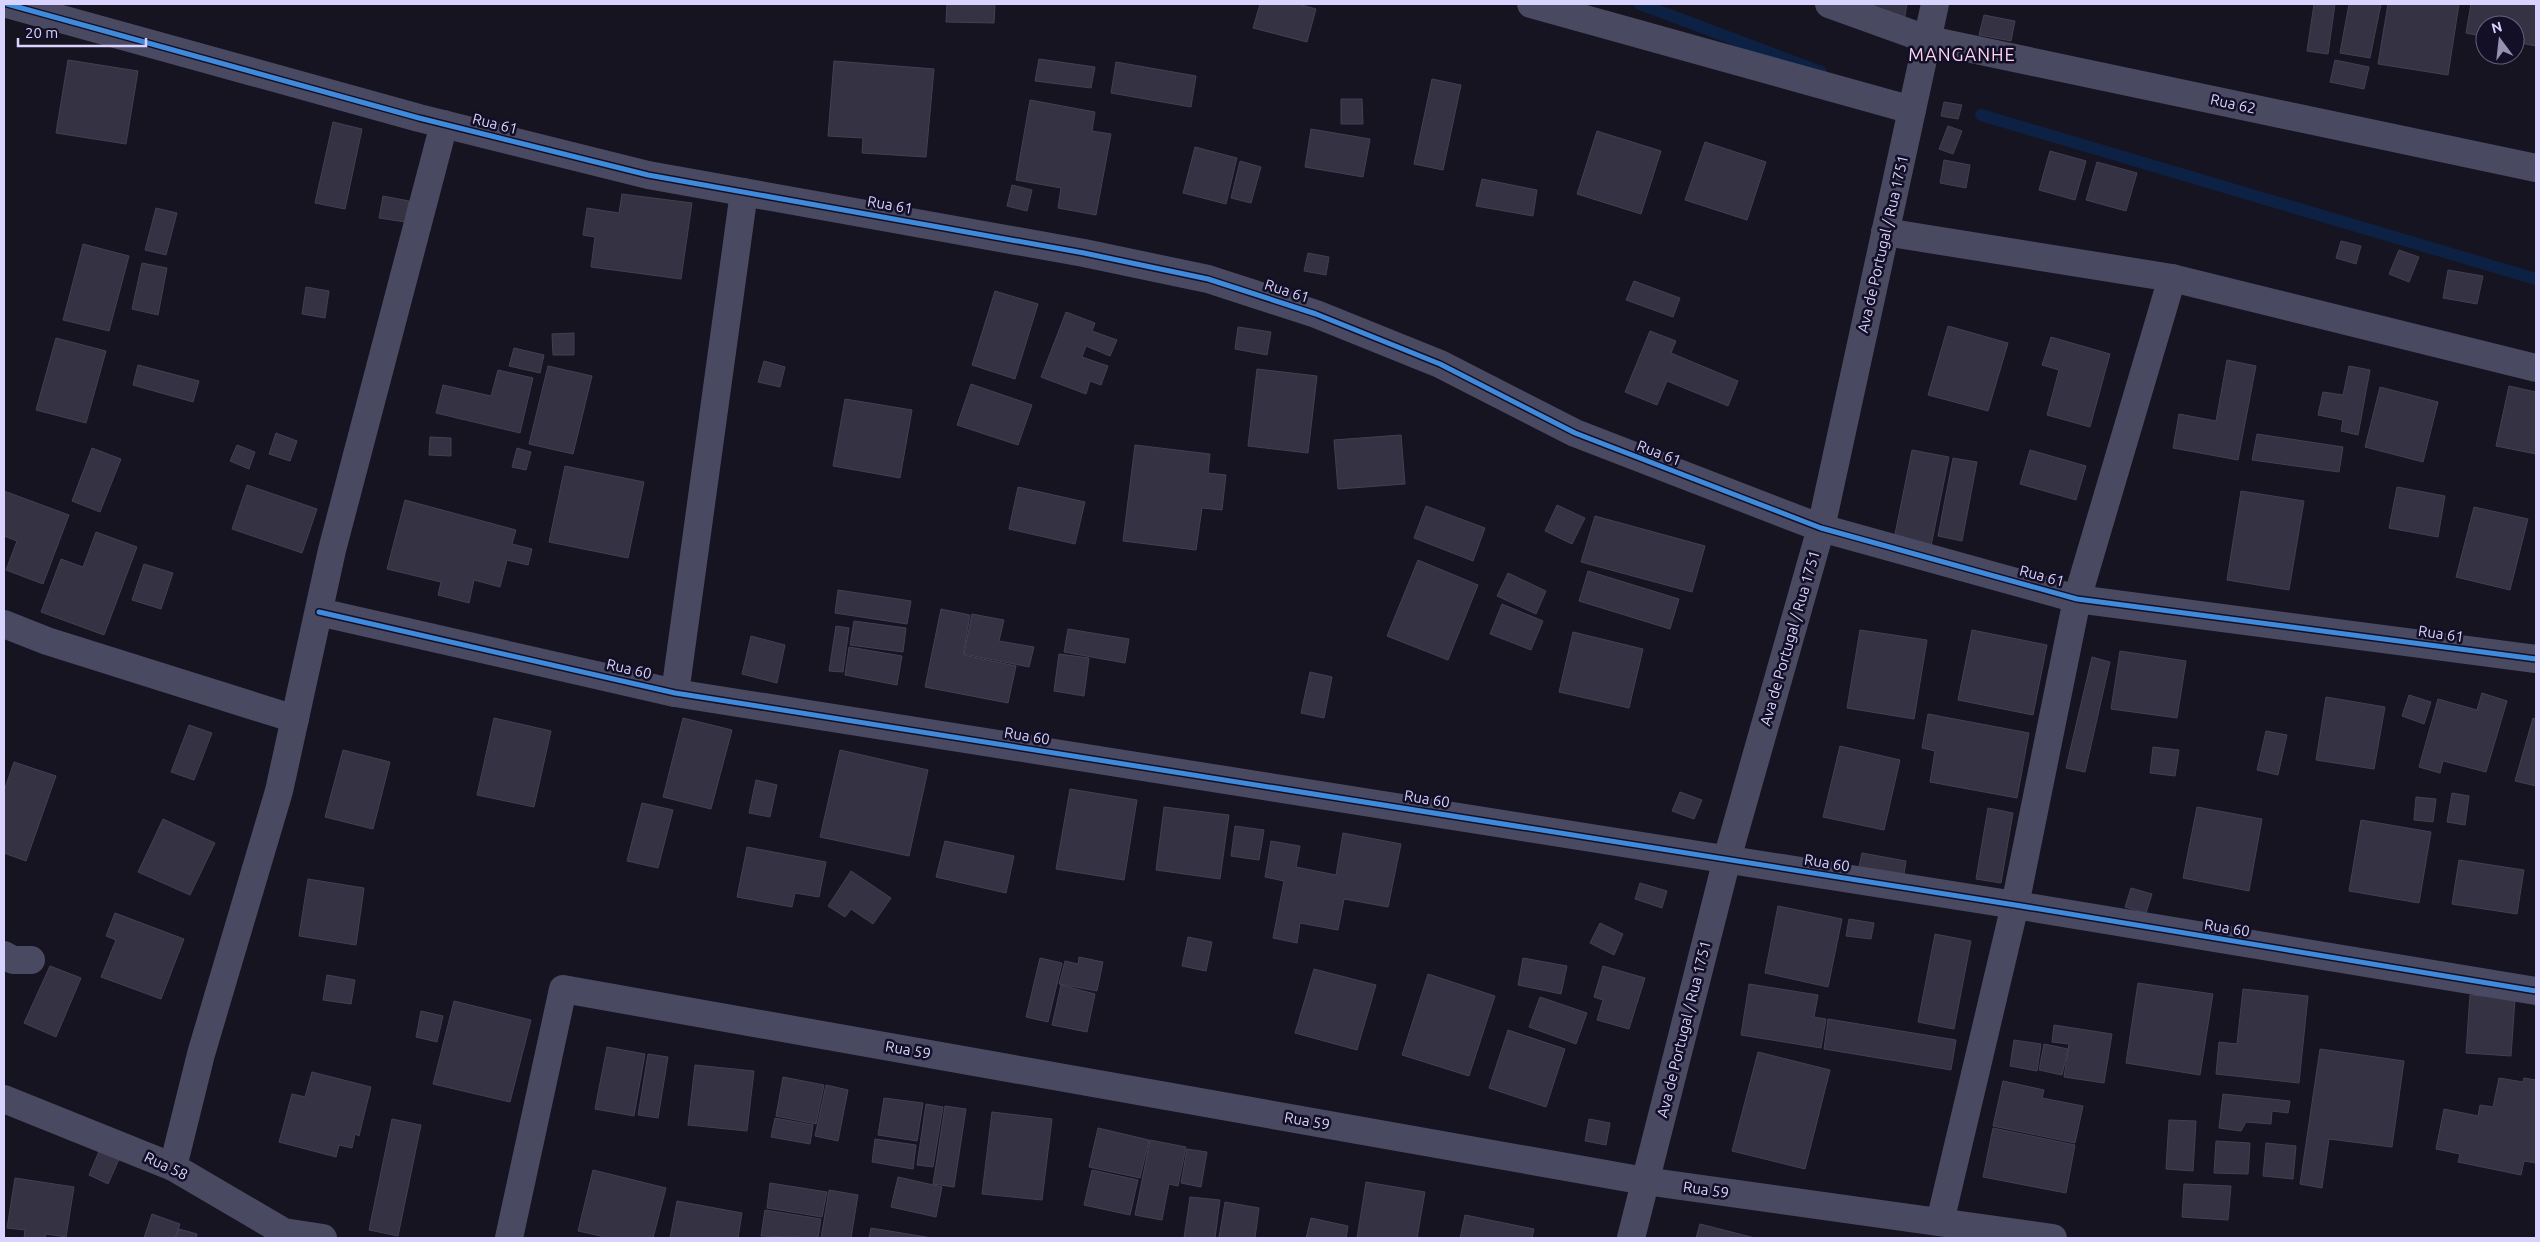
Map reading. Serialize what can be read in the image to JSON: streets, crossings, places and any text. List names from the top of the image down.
{
  "streets": {
    "street": [
      "Rua 62",
      "Rua 61",
      "Ava de Portugal / Rua 1751",
      "Rua 60",
      "Rua 59",
      "Rua 58"
    ]
  },
  "crossings": [
    ["Rua 62", "Ava de Portugal / Rua 1751"],
    ["Rua 61", "Ava de Portugal / Rua 1751"],
    ["Ava de Portugal / Rua 1751", "Rua 60"],
    ["Ava de Portugal / Rua 1751", "Rua 59"]
  ],
  "districts": ["MANGANHE"],
  "scale_bar": "20 m",
  "north": "top"
}
